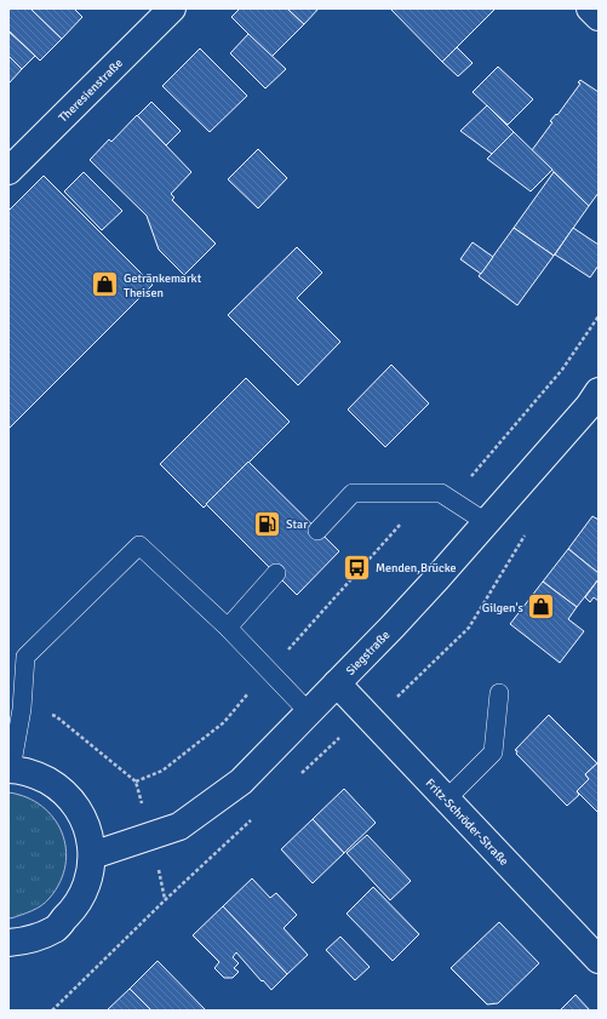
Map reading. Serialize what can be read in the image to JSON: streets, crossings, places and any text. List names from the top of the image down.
{
  "streets": {
    "main road": ["Theresienstraße", "Siegstraße", "Fritz-Schröder-Straße"]
  },
  "crossings": [
    ["Siegstraße", "Fritz-Schröder-Straße"]
  ],
  "places": {
    "shop": ["Getränkemarkt Theisen", "Gilgen's"],
    "fuel station": ["Star"],
    "bus stop": ["Menden,Brücke"]
  }
}
